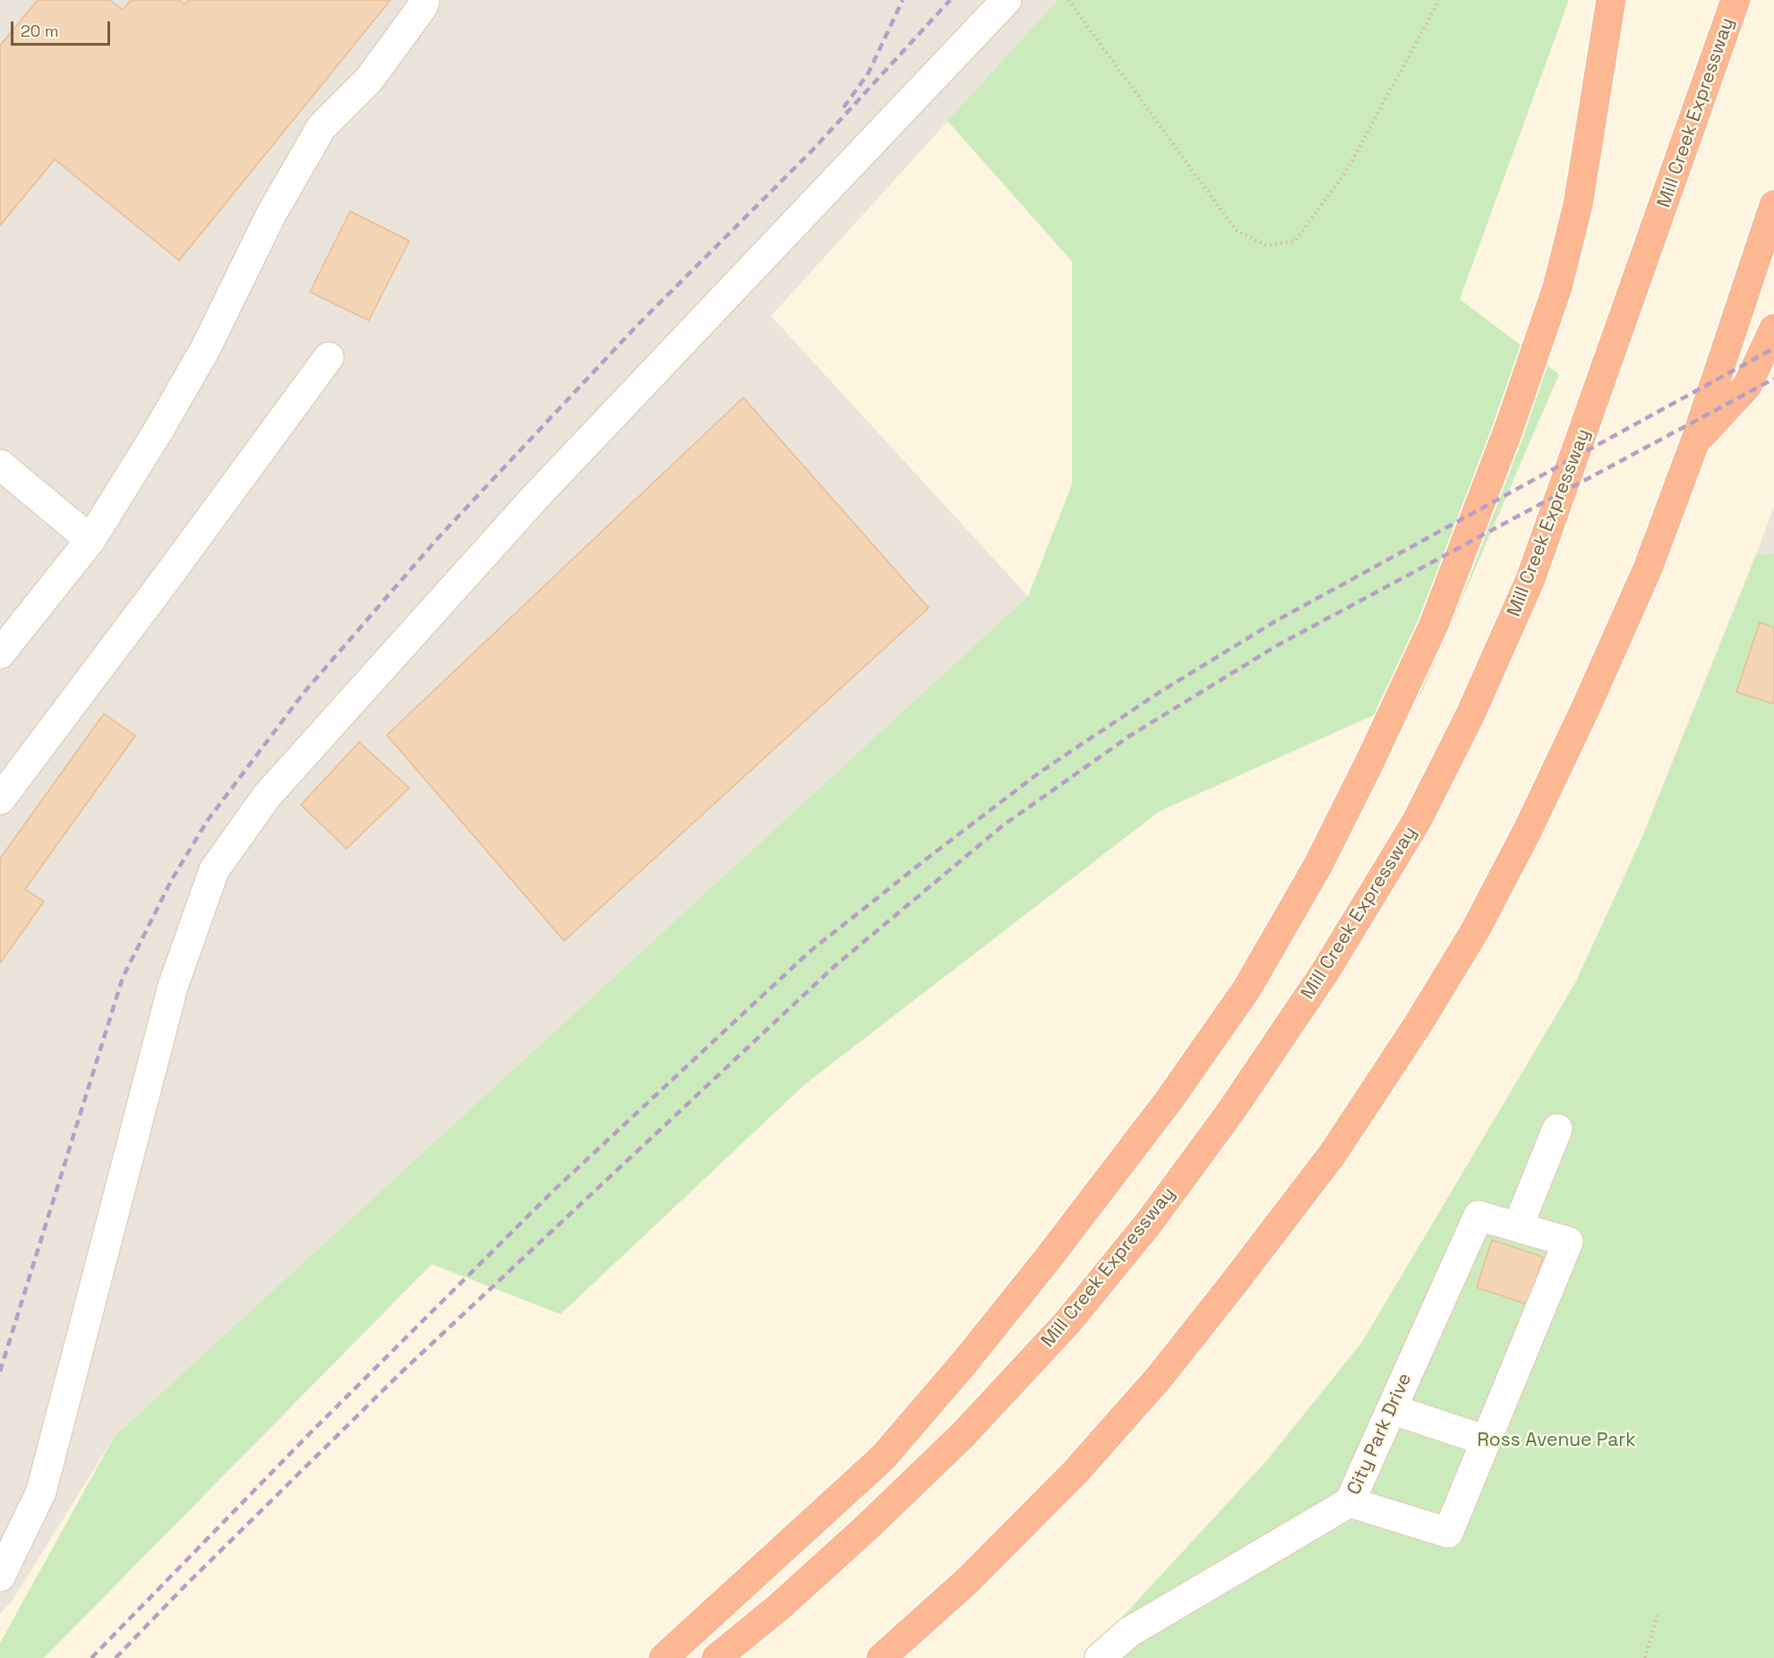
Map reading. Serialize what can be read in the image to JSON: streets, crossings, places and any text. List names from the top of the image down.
{
  "streets": {
    "highway": ["Mill Creek Expressway"],
    "lane": ["City Park Drive"]
  },
  "parks": ["Ross Avenue Park"],
  "scale_bar": "20 m"
}
